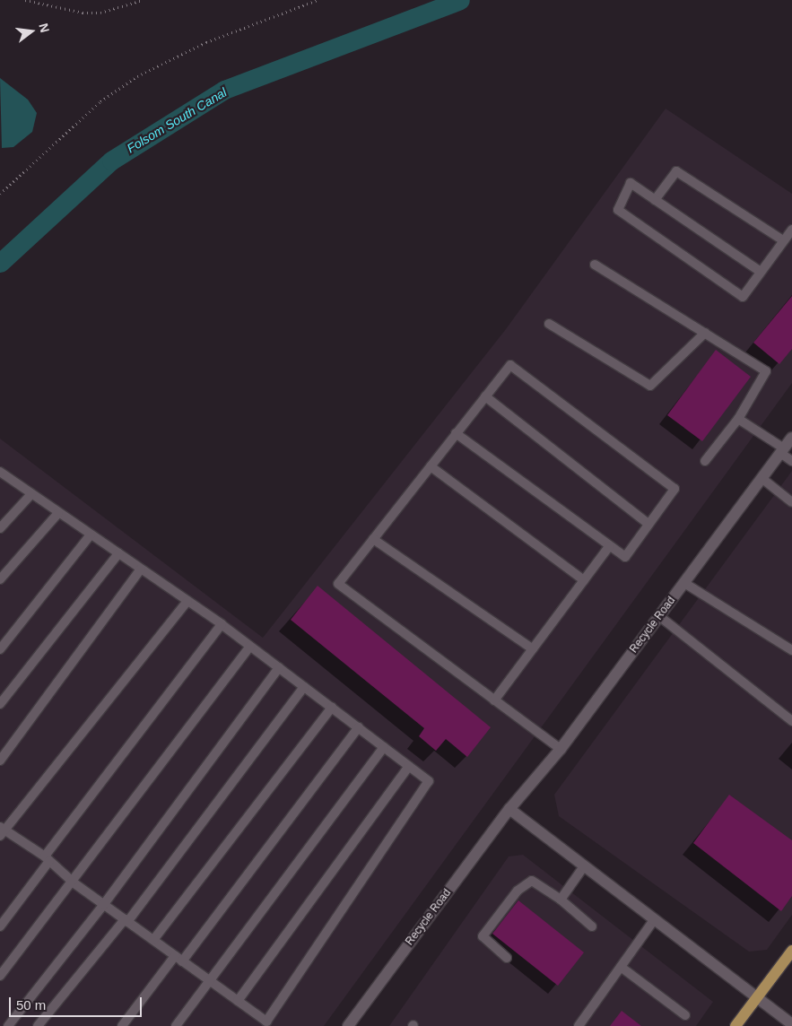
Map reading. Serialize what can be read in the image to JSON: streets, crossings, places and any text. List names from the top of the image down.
{
  "streets": {
    "street": ["Recycle Road"]
  },
  "water": ["Folsom South Canal"],
  "scale_bar": "50 m",
  "north": "right"
}
